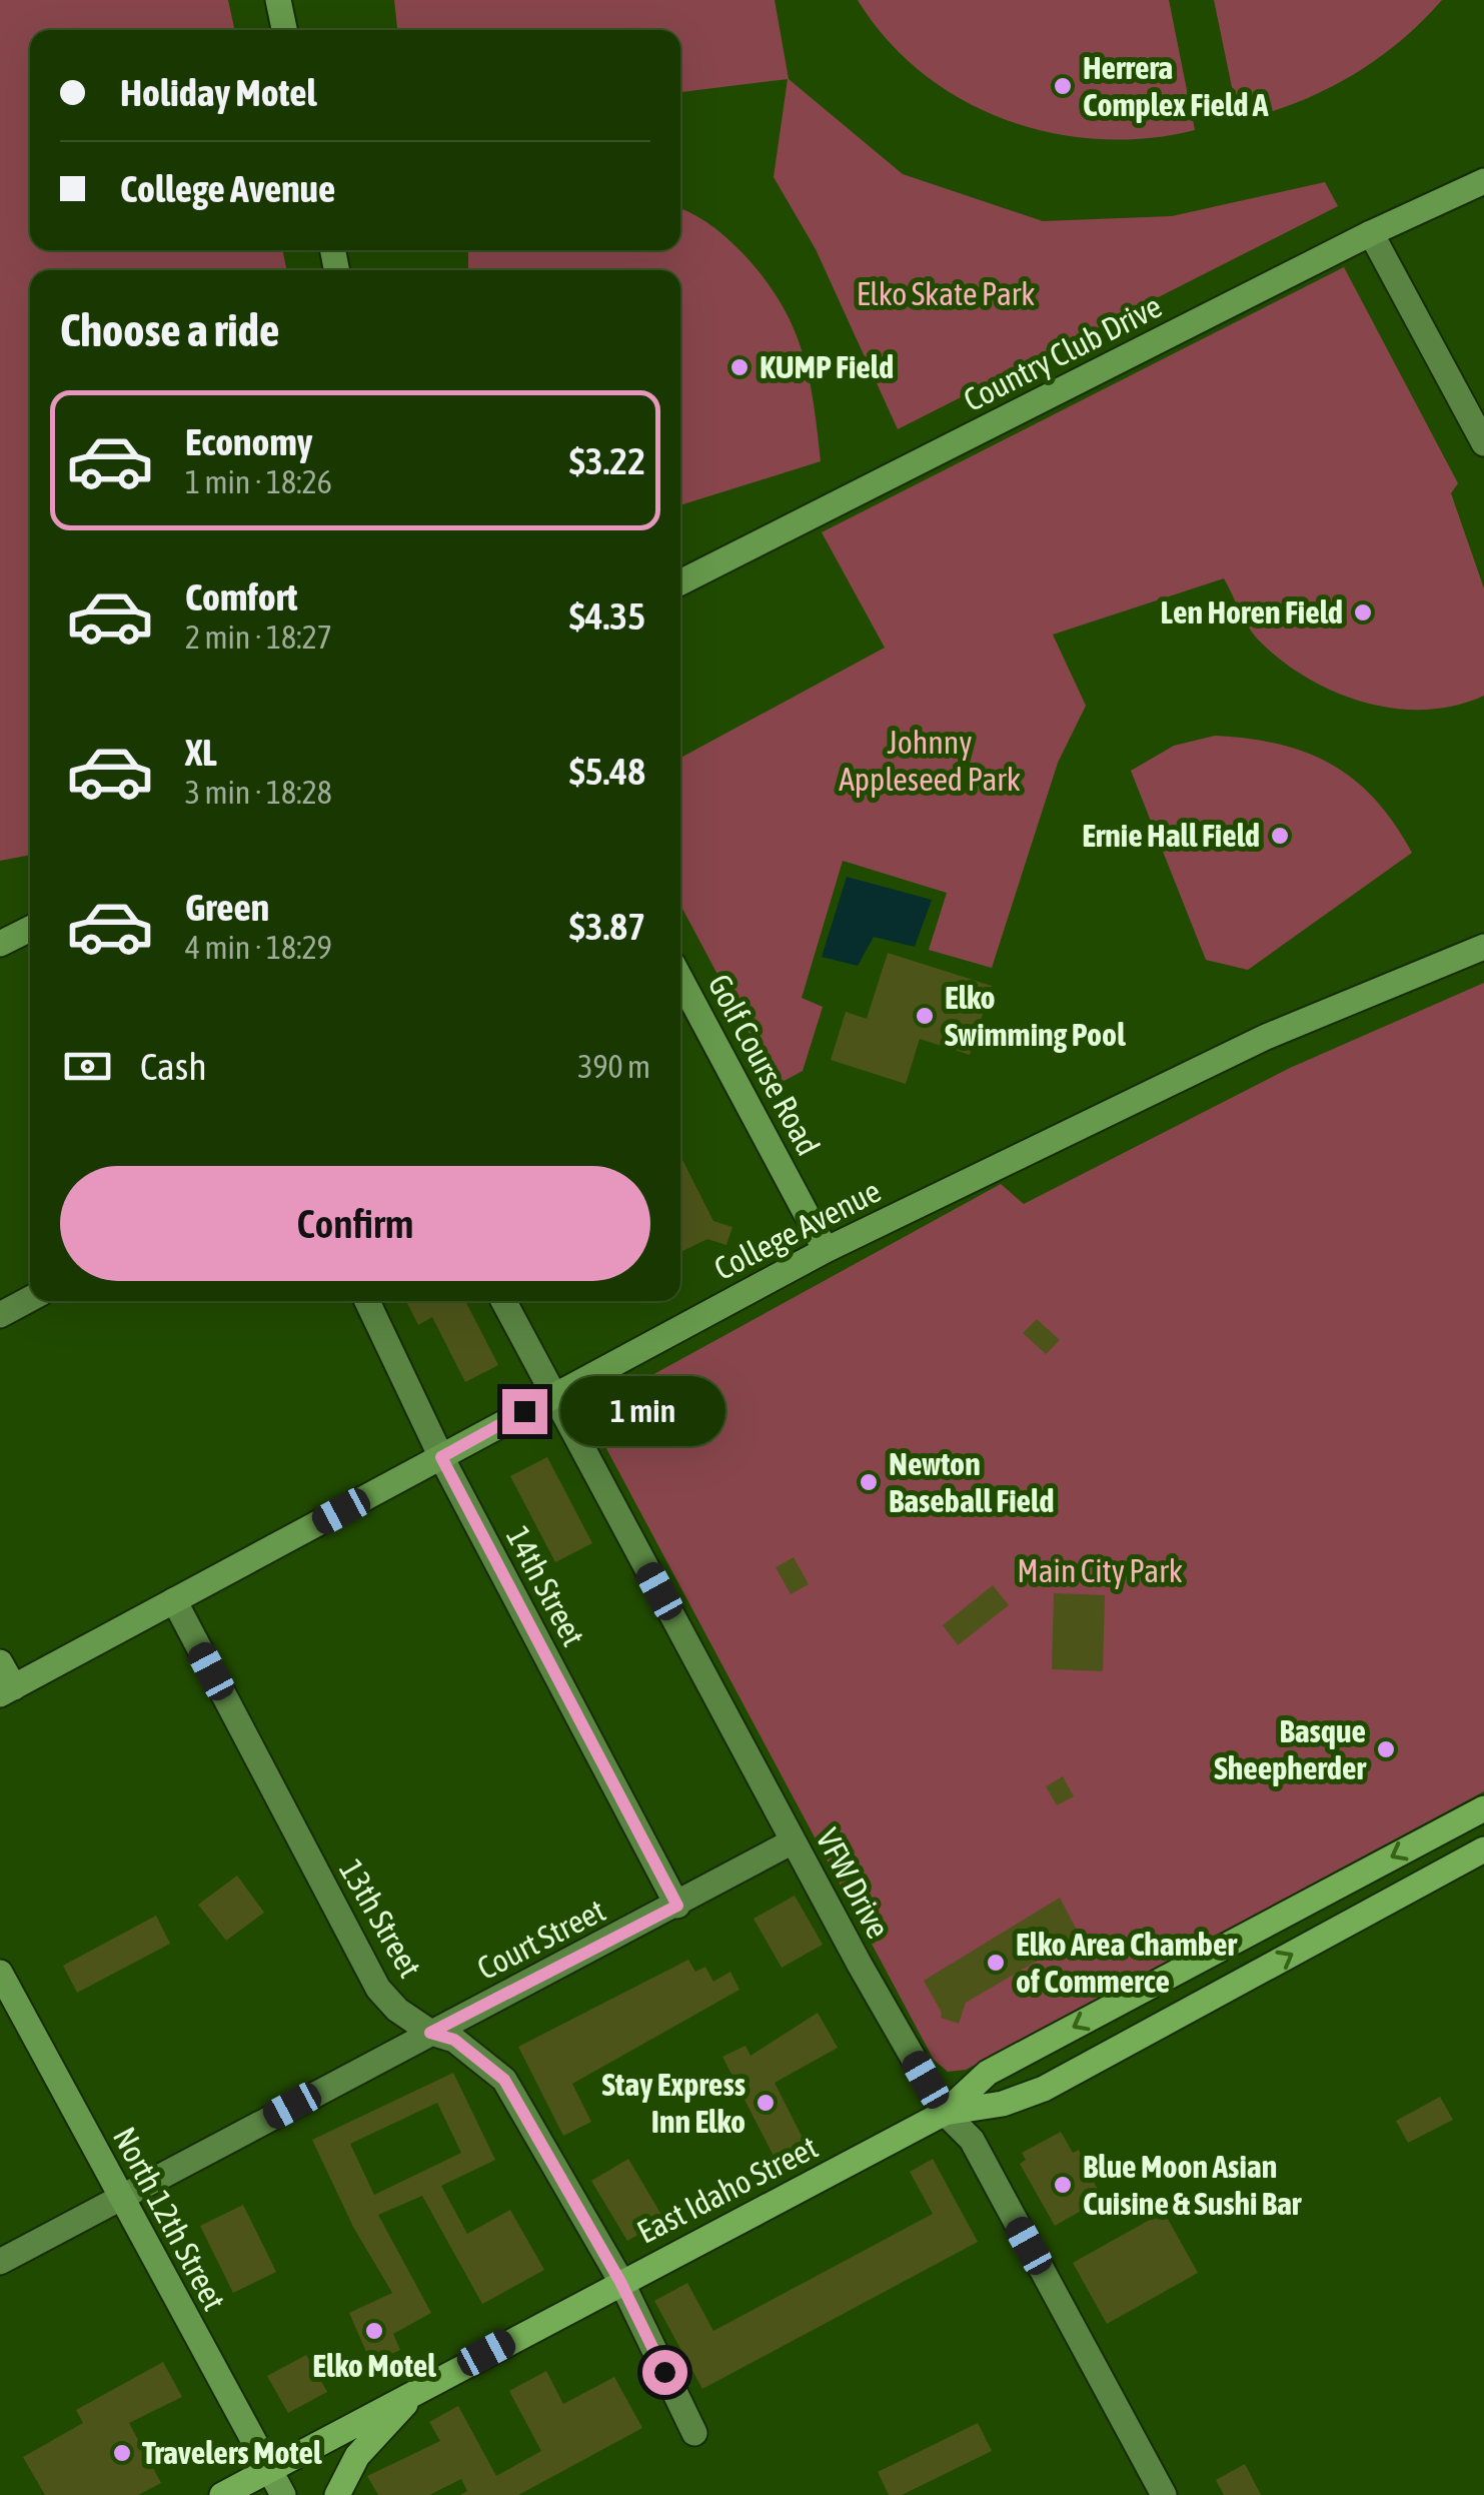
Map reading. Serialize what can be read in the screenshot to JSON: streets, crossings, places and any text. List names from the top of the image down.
{
  "streets": {
    "main road": ["East Idaho Street"],
    "street": [
      "Country Club Drive",
      "Golf Course Road",
      "College Avenue",
      "14th Street",
      "VFW Drive",
      "13th Street",
      "Court Street",
      "North 12th Street"
    ]
  },
  "crossings": [
    ["Golf Course Road", "College Avenue"],
    ["College Avenue", "14th Street"],
    ["College Avenue", "VFW Drive"],
    ["College Avenue", "13th Street"],
    ["14th Street", "Court Street"],
    ["VFW Drive", "Court Street"],
    ["VFW Drive", "East Idaho Street"],
    ["13th Street", "Court Street"],
    ["13th Street", "East Idaho Street"],
    ["Court Street", "North 12th Street"],
    ["East Idaho Street", "North 12th Street"]
  ],
  "parks": ["Elko Skate Park", "Johnny Appleseed Park", "Main City Park"],
  "places": [
    "Herrera Complex Field A",
    "KUMP Field",
    "Len Horen Field",
    "Ernie Hall Field",
    "Elko Swimming Pool",
    "Newton Baseball Field",
    "Basque Sheepherder",
    "Elko Area Chamber of Commerce",
    "Stay Express Inn Elko",
    "Blue Moon Asian Cuisine & Sushi Bar",
    "Elko Motel",
    "Travelers Motel"
  ],
  "page": {
    "banner": ["Holiday Motel", "College Avenue"],
    "heading": "Choose a ride",
    "list": [
      {
        "name": "Economy",
        "note": "1 min · 18:26",
        "value": "$3.22"
      },
      {
        "name": "Comfort",
        "note": "2 min · 18:27",
        "value": "$4.35"
      },
      {
        "name": "XL",
        "note": "3 min · 18:28",
        "value": "$5.48"
      },
      {
        "name": "Green",
        "note": "4 min · 18:29",
        "value": "$3.87"
      }
    ],
    "pay": ["Cash", "390 m"],
    "buttons": "Confirm",
    "bubble": "1 min"
  }
}
